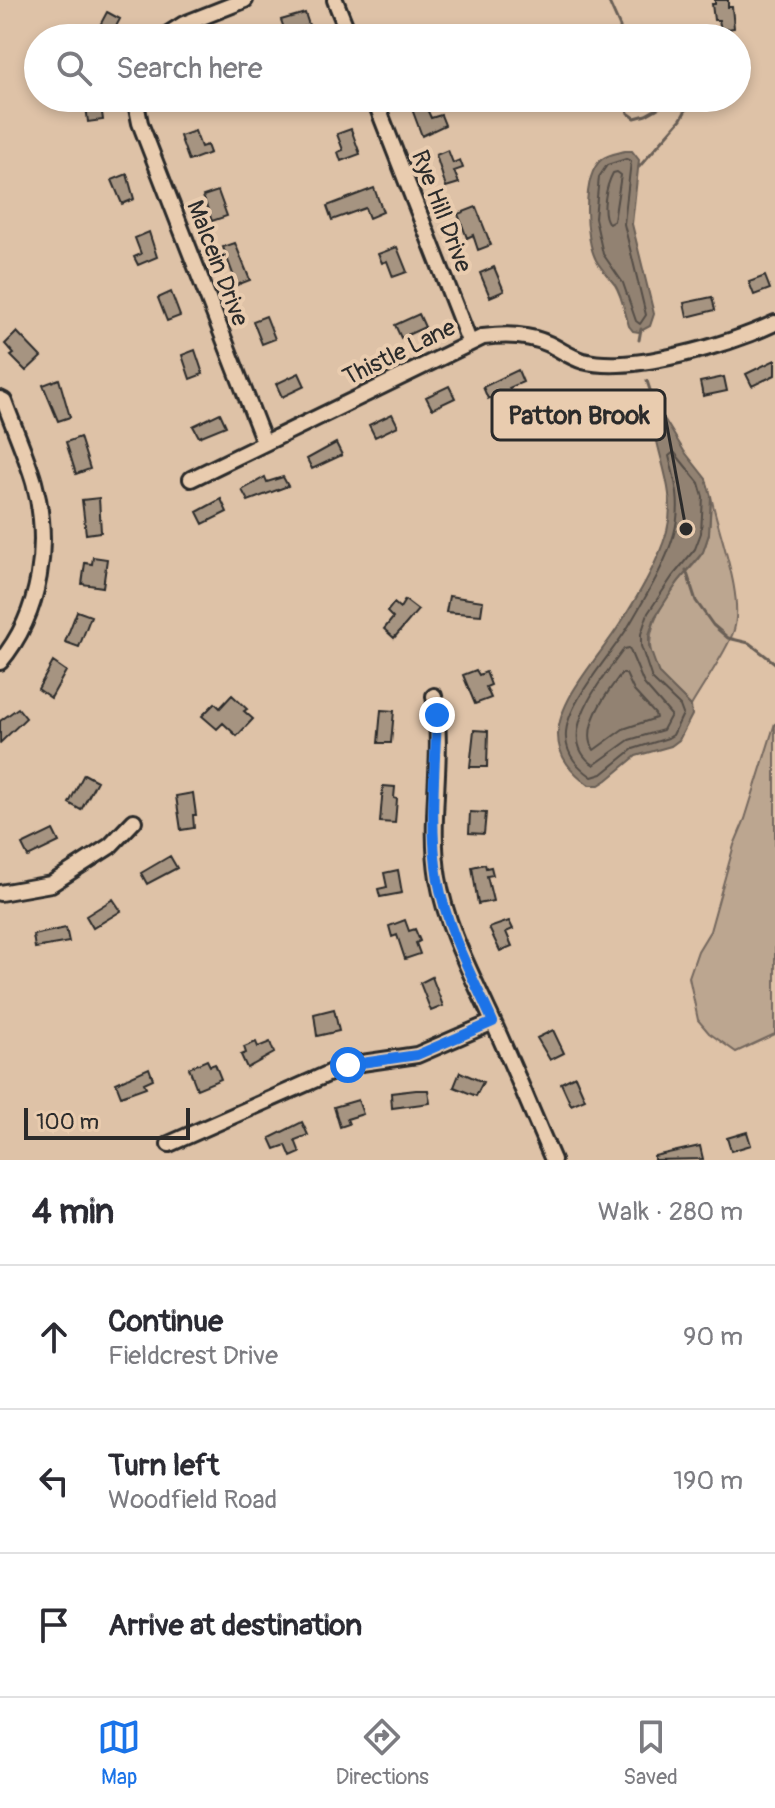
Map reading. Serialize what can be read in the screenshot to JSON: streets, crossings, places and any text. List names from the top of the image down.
{
  "streets": {
    "street": ["Rye Hill Drive", "Malcein Drive", "Thistle Lane"]
  },
  "crossings": [
    ["Rye Hill Drive", "Thistle Lane"],
    ["Malcein Drive", "Thistle Lane"]
  ],
  "places": ["Patton Brook"],
  "scale_bar": "100 m",
  "page": {
    "search": "Search here",
    "scale": "100 m",
    "heading": ["4 min", "Walk · 280 m"],
    "list": [
      ["Continue", "Fieldcrest Drive", "90 m"],
      ["Turn left", "Woodfield Road", "190 m"],
      "Arrive at destination"
    ],
    "nav": ["Map", "Directions", "Saved"]
  }
}
